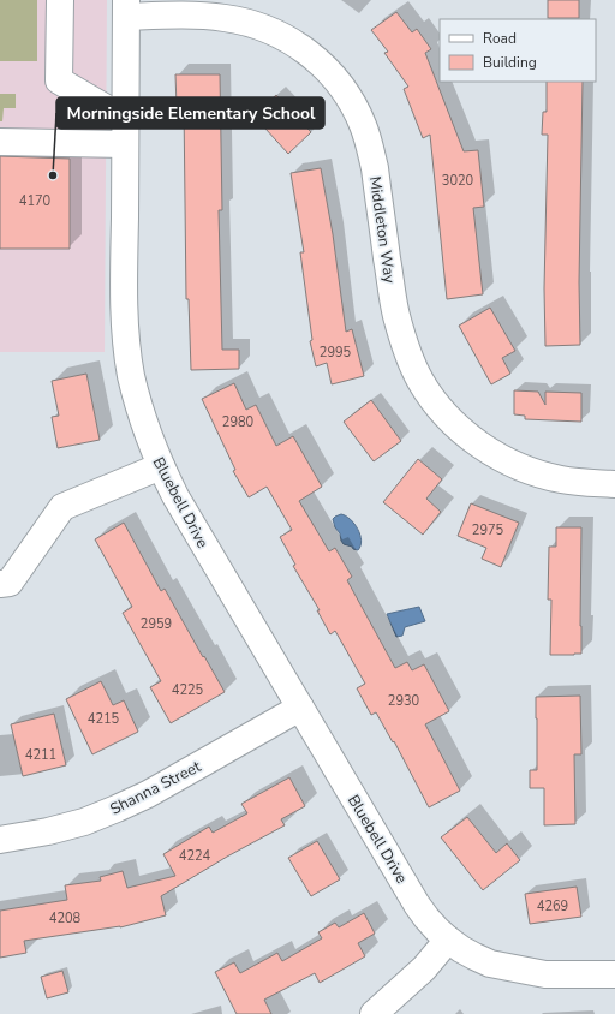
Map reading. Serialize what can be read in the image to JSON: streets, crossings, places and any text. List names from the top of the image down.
{
  "streets": {
    "street": ["Middleton Way", "Bluebell Drive", "Shanna Street"]
  },
  "crossings": [
    ["Middleton Way", "Bluebell Drive"],
    ["Bluebell Drive", "Shanna Street"]
  ],
  "places": ["Morningside Elementary School"],
  "house_numbers": [
    "3020",
    "4170",
    "2995",
    "2980",
    "2975",
    "2959",
    "4225",
    "2930",
    "4215",
    "4211",
    "4224",
    "4269",
    "4208"
  ],
  "legend": ["Road", "Building"]
}
